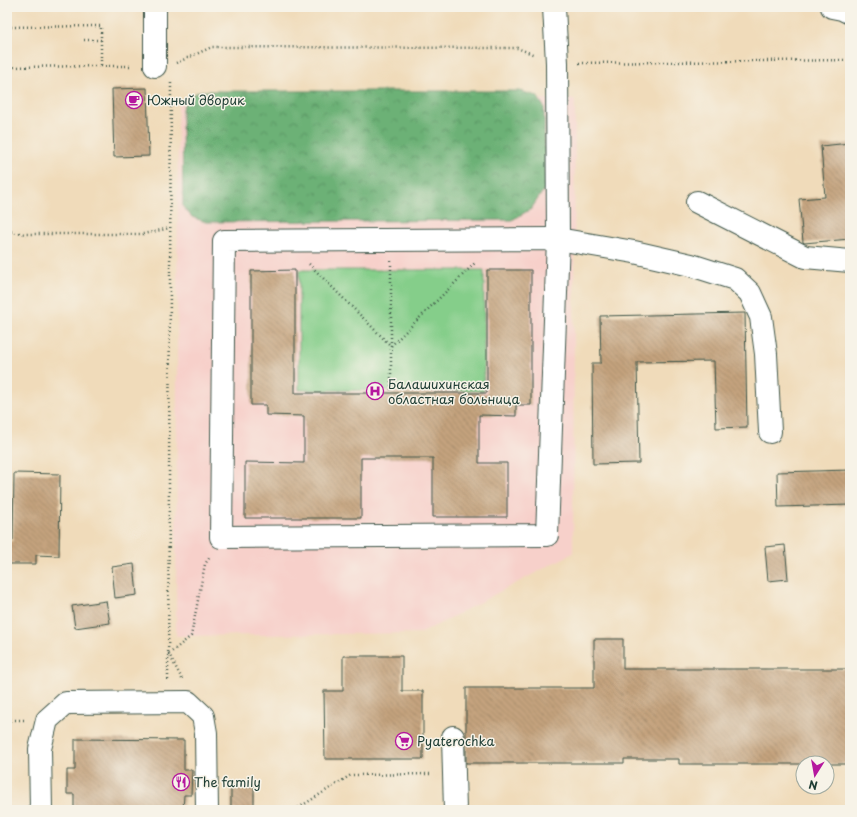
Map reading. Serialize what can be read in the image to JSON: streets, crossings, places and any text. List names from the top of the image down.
{
  "places": {
    "cafe": ["Южный дворик"],
    "hospital": ["Балашихинская областная больница"],
    "supermarket": ["Pyaterochka"],
    "restaurant": ["The family"]
  },
  "north": "bottom"
}
